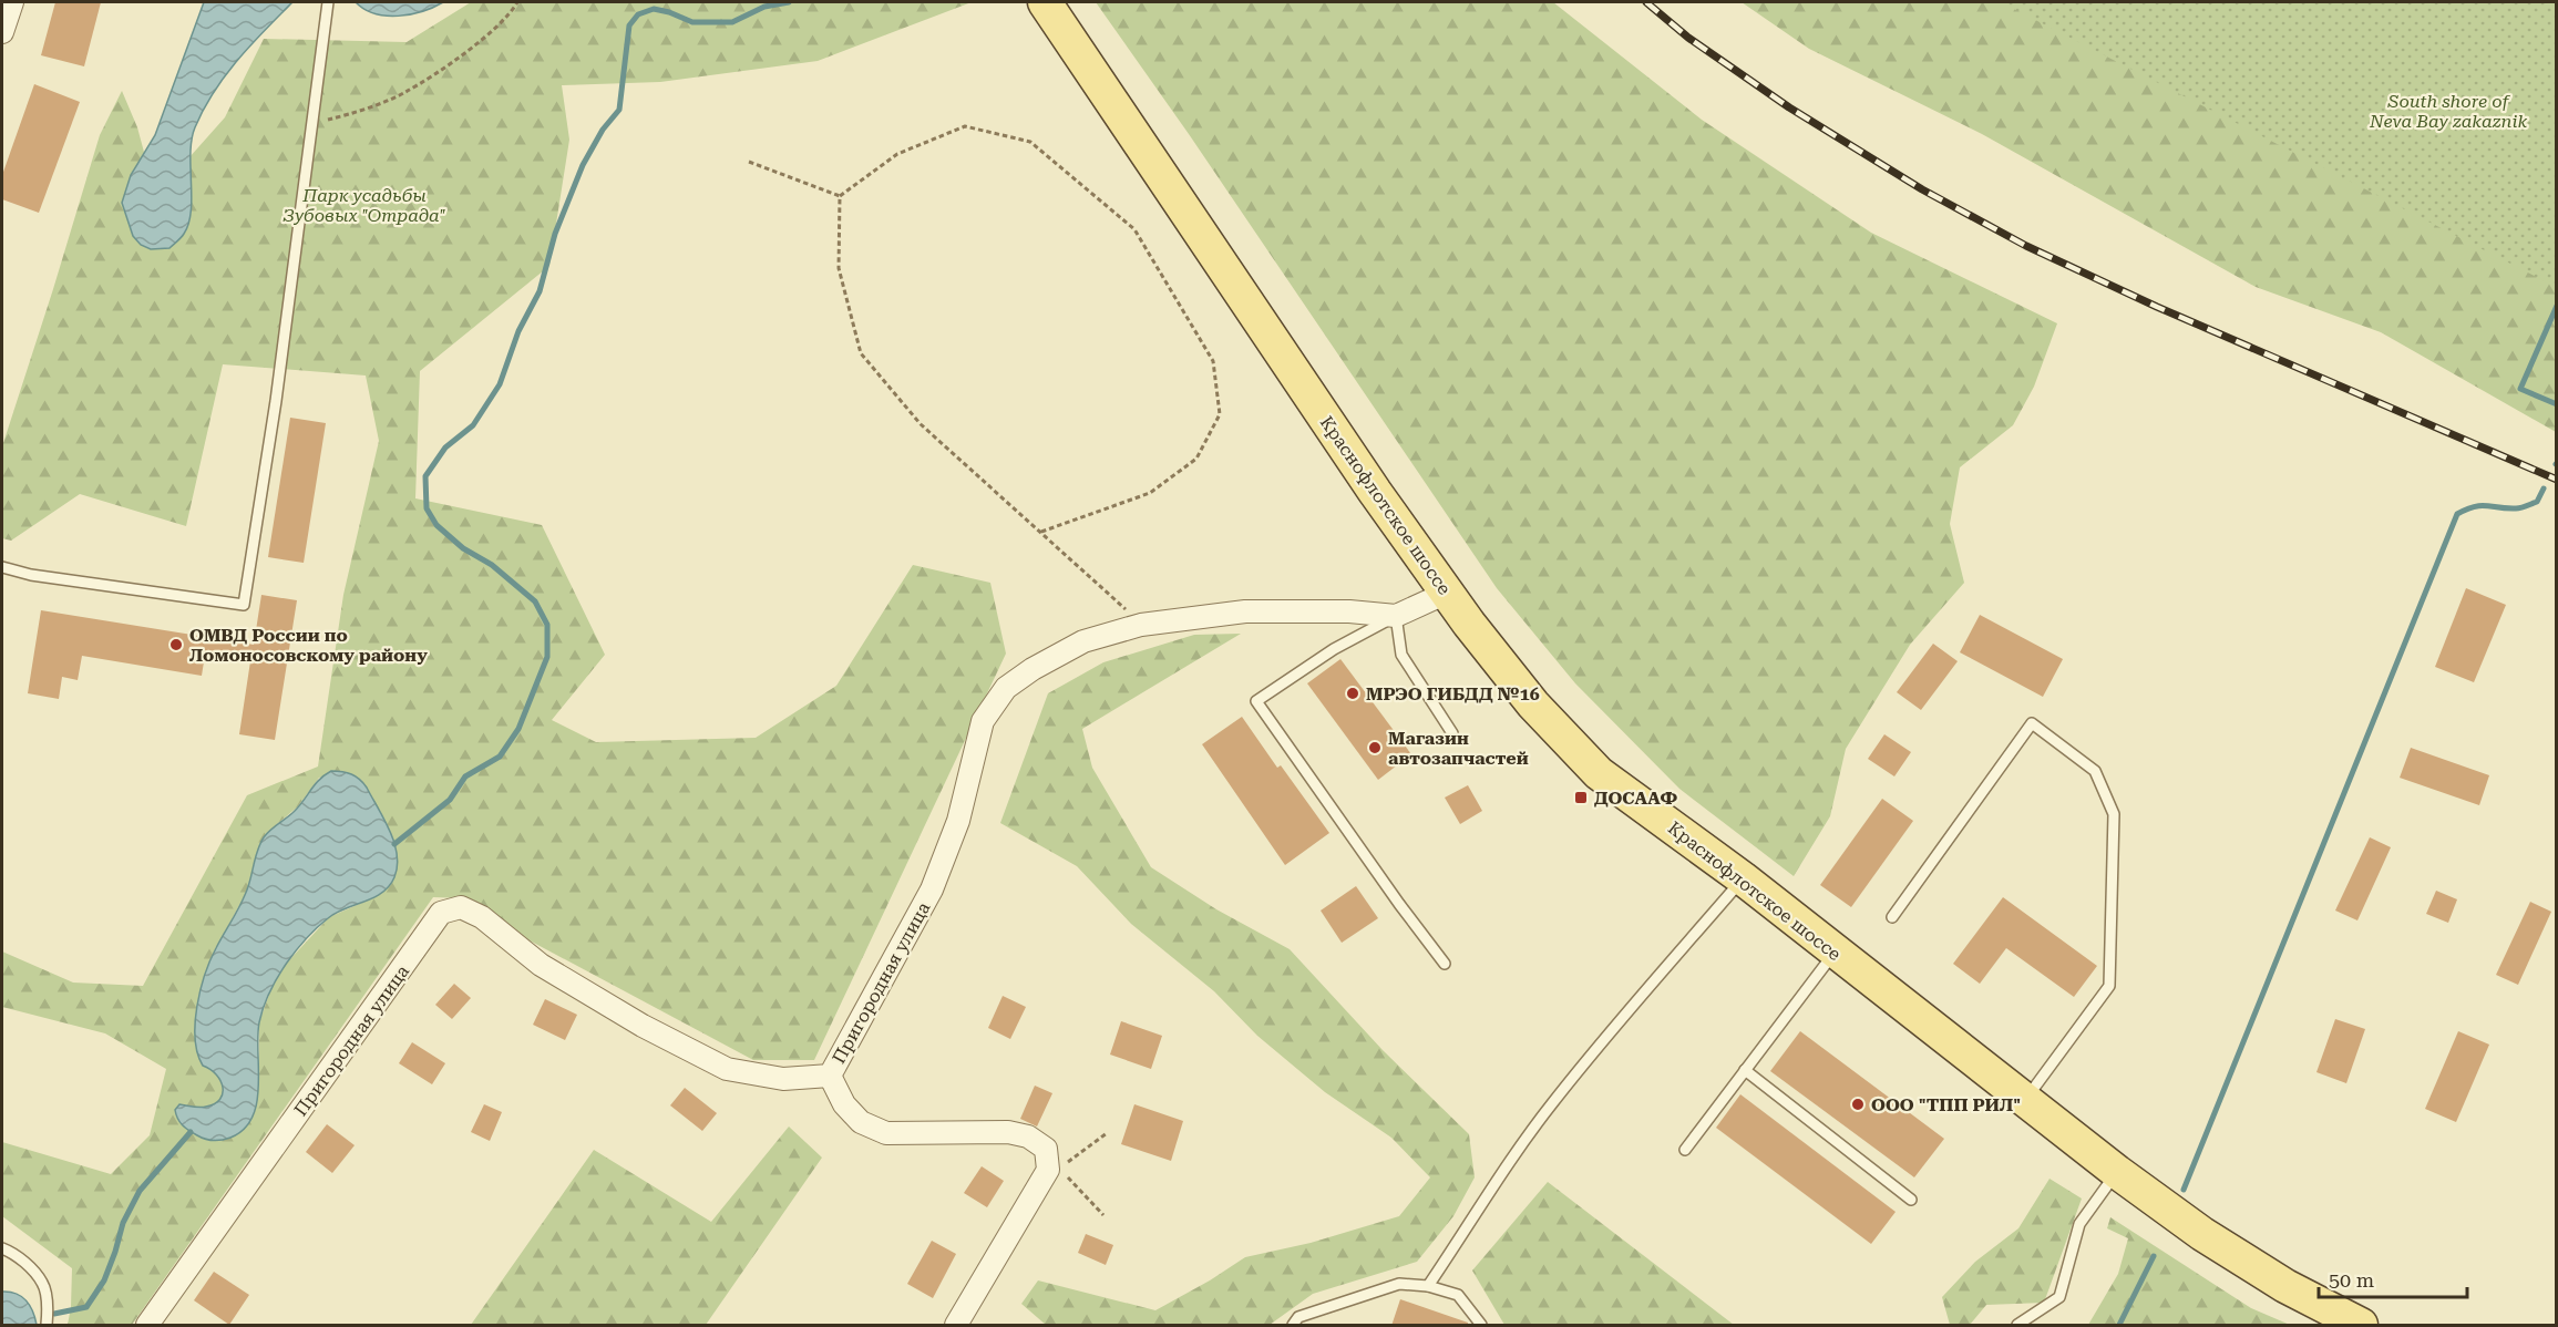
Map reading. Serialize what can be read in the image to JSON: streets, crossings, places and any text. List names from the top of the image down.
{
  "streets": {
    "main road": ["Краснофлотское шоссе"],
    "street": ["Пригородная улица"]
  },
  "parks": ["South shore of Neva Bay zakaznik", "Парк усадьбы Зубовых \"Отрада\""],
  "places": {
    "other": [
      "ОМВД России по Ломоносовскому району",
      "МРЭО ГИБДД №16",
      "Магазин автозапчастей",
      "ООО \"ТПП РИЛ\""
    ],
    "transit": ["ДОСААФ"]
  },
  "scale_bar": "50 m"
}
